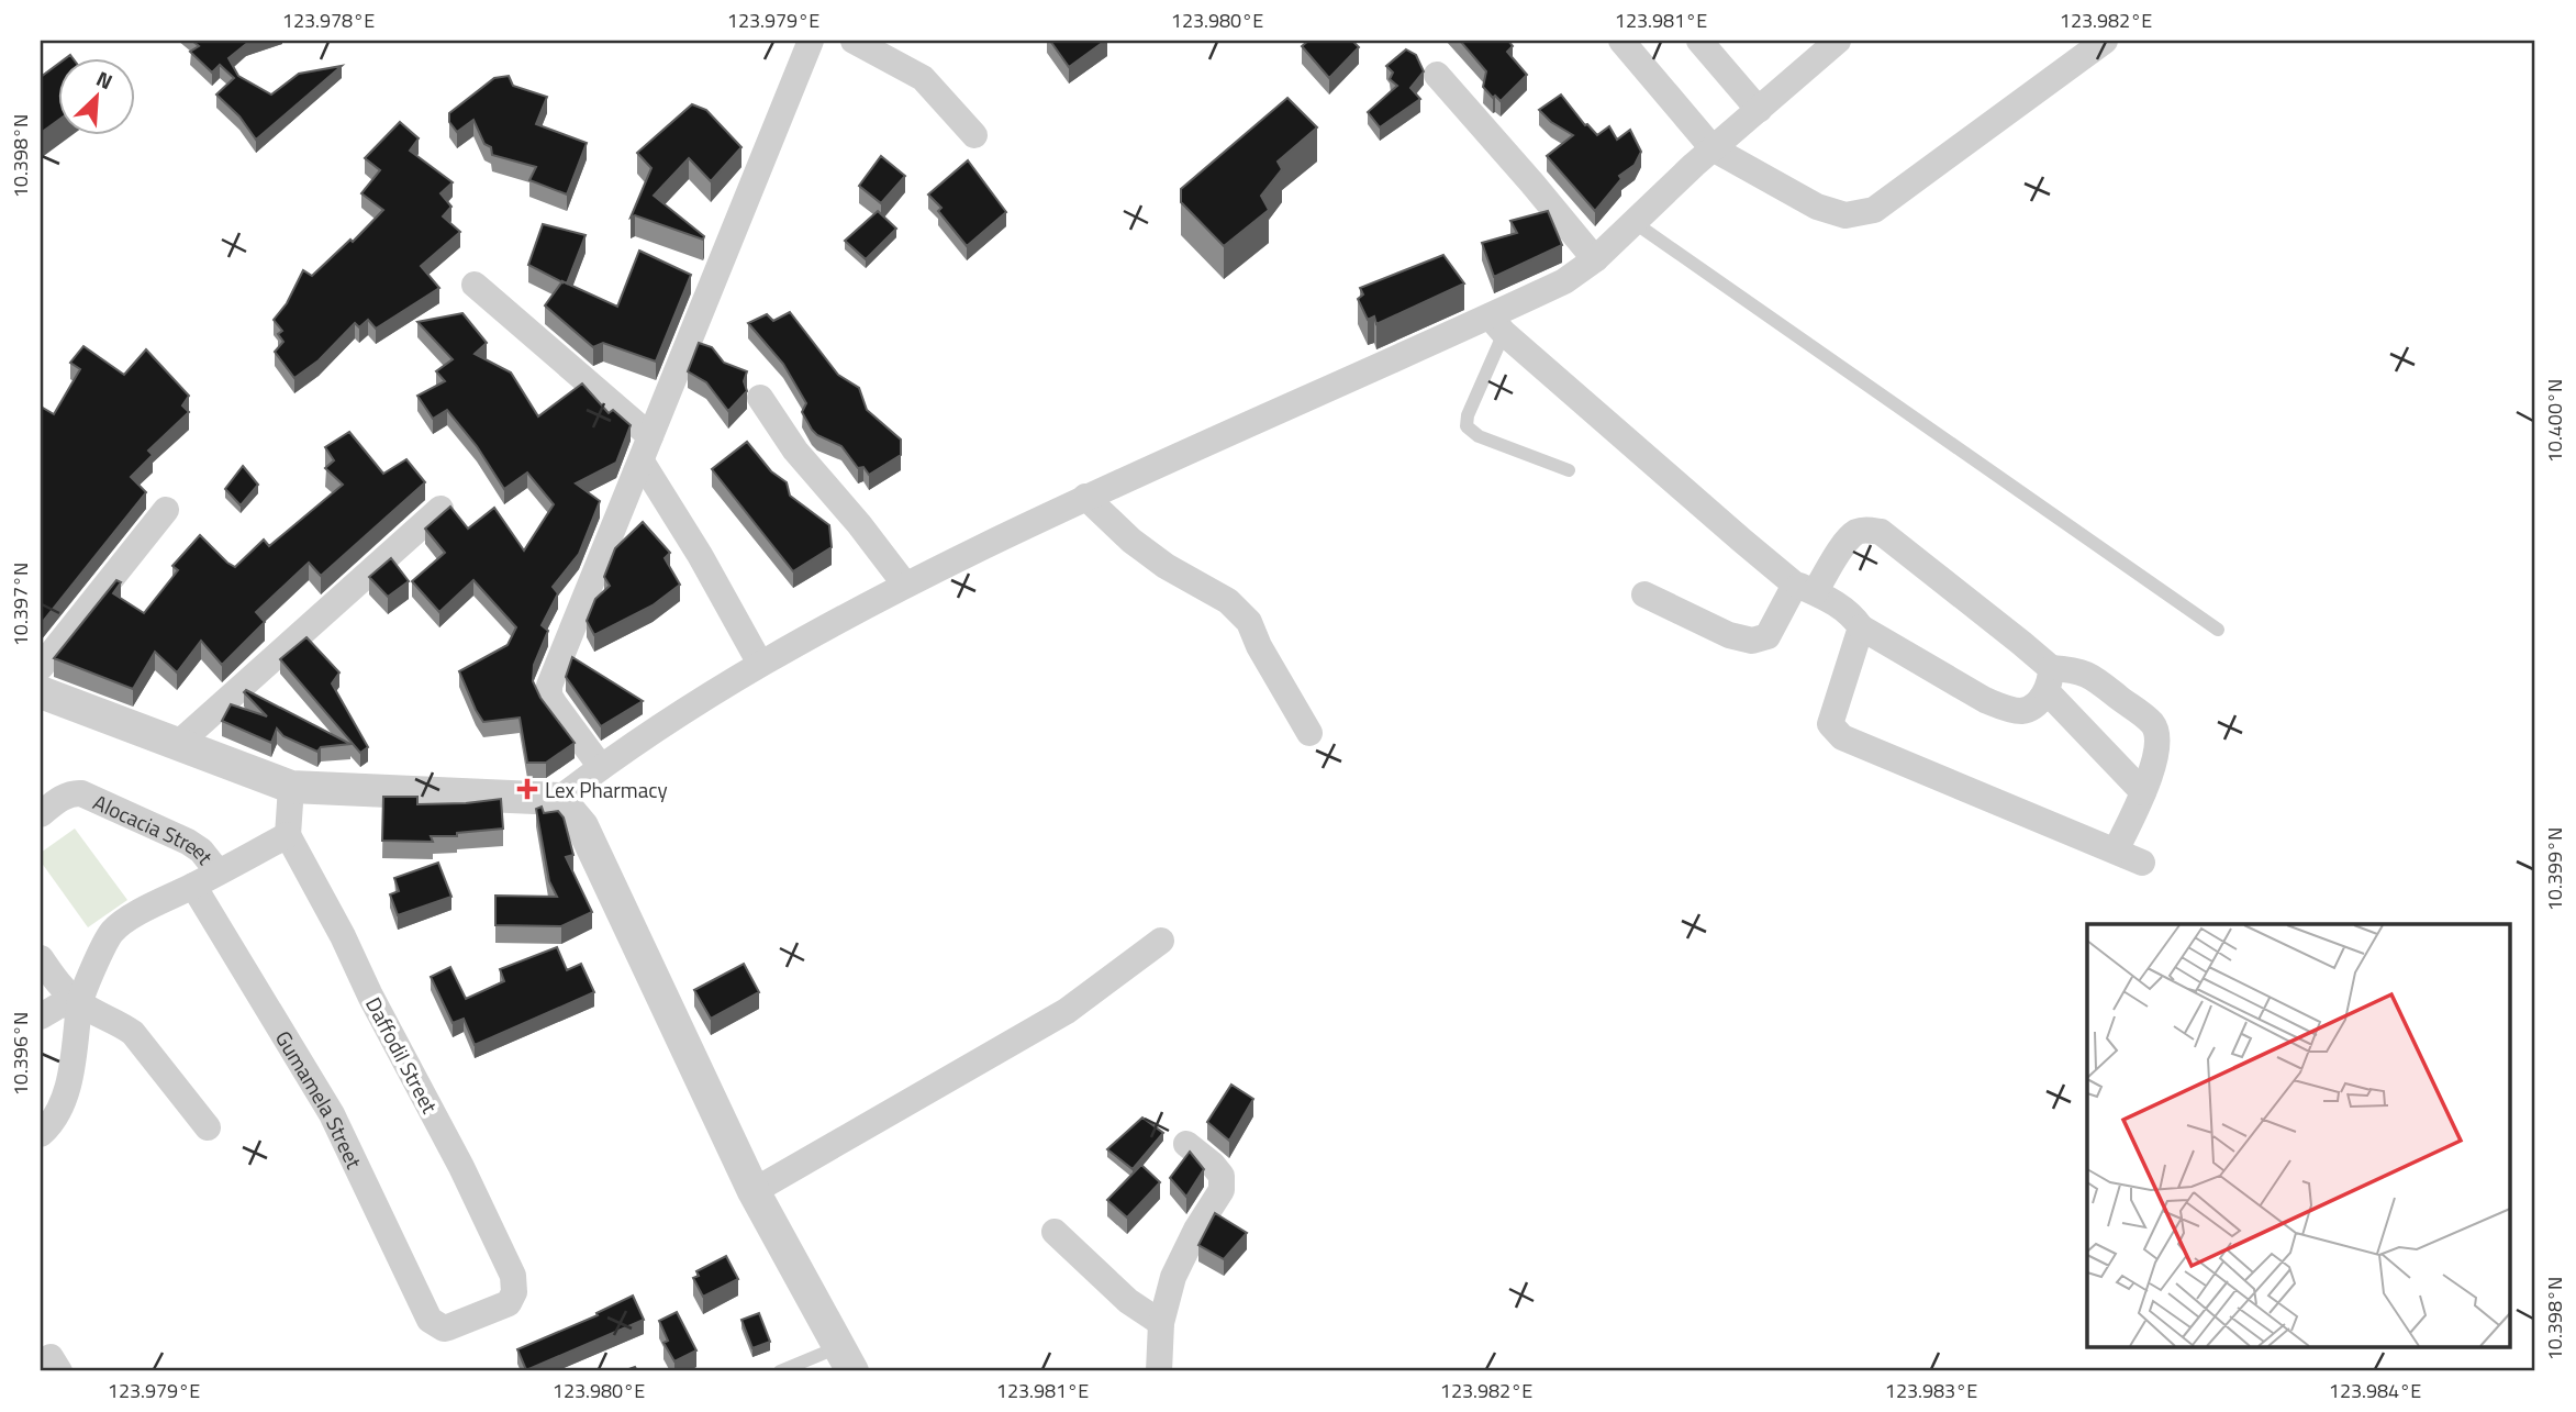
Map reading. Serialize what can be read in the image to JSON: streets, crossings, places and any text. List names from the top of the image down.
{
  "streets": {
    "street": ["Alocacia Street", "Daffodil Street", "Gumamela Street"]
  },
  "crossings": [
    ["Daffodil Street", "Gumamela Street"]
  ],
  "places": {
    "health": ["Lex Pharmacy"]
  },
  "north": "top right",
  "coordinates": [
    "123.978°E",
    "123.979°E",
    "123.980°E",
    "123.981°E",
    "123.982°E",
    "10.398°N",
    "10.400°N",
    "10.397°N",
    "10.399°N",
    "10.396°N",
    "123.983°E",
    "123.984°E"
  ]
}
